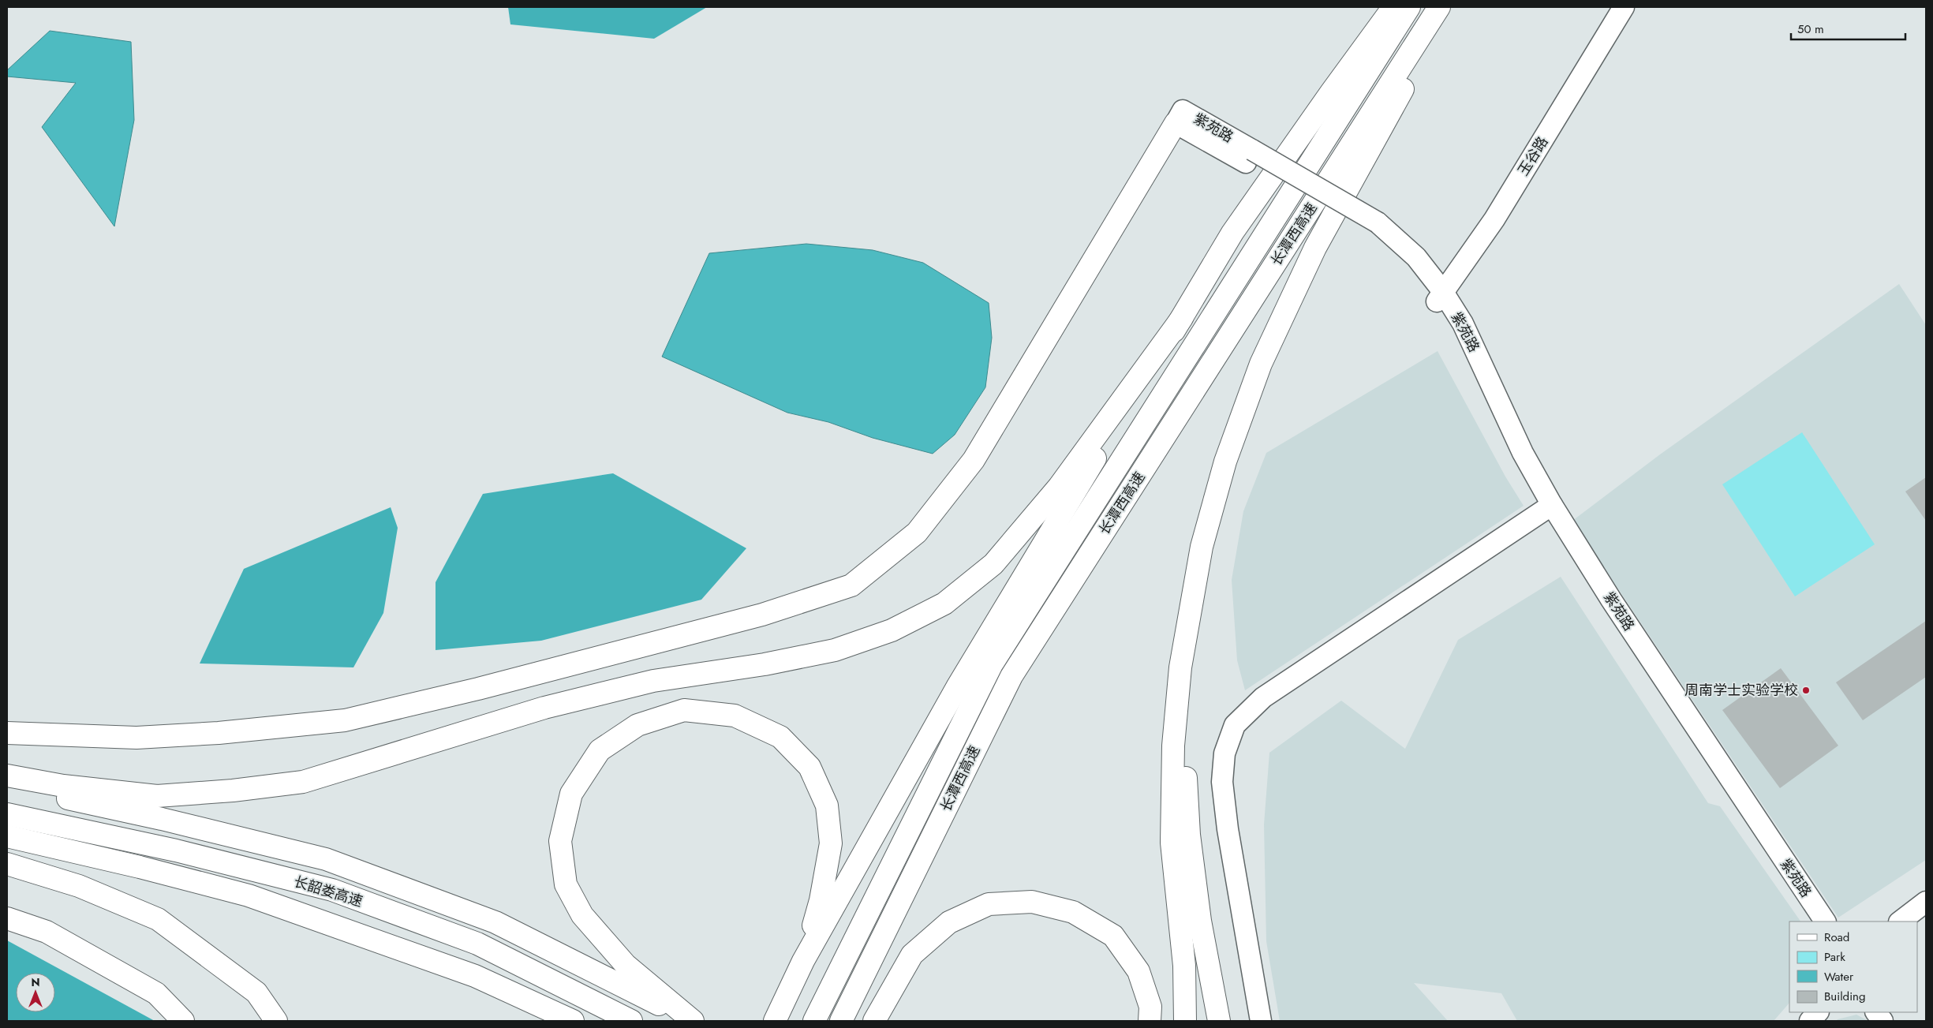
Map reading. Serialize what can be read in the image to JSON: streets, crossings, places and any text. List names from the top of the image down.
{
  "streets": {
    "highway": ["长潭西高速", "长韶娄高速"],
    "street": ["紫苑路", "玉谷路"]
  },
  "crossings": [
    ["紫苑路", "玉谷路"]
  ],
  "places": ["周南学士实验学校"],
  "legend": [
    "Road",
    "Park",
    "Water",
    "Building"
  ],
  "scale_bar": "50 m",
  "north": "top"
}
